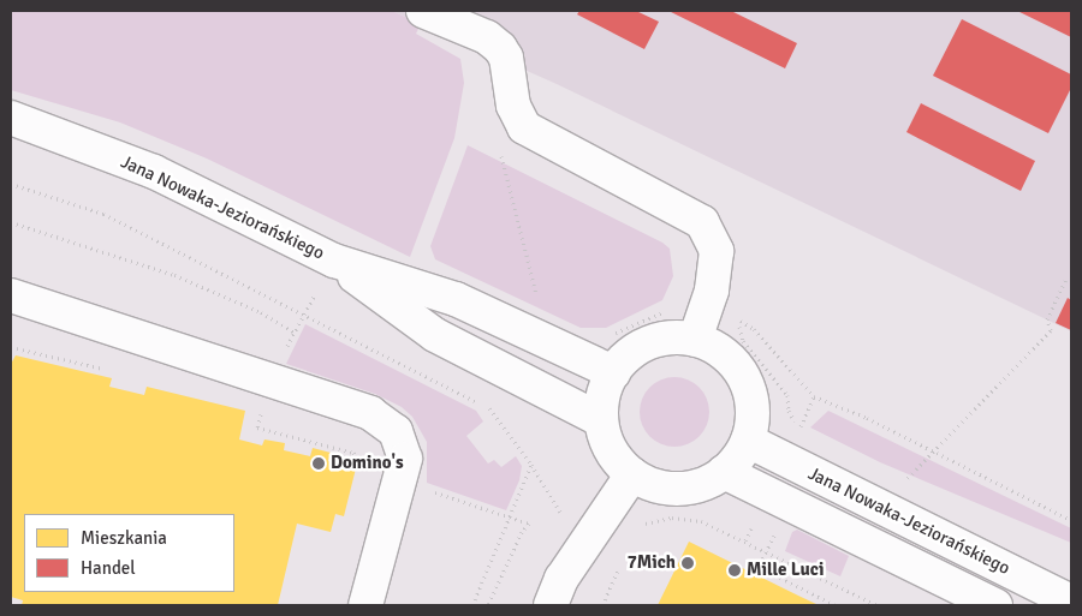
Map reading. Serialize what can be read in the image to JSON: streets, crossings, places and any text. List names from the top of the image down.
{
  "streets": {
    "street": ["Jana Nowaka-Jeziorańskiego"]
  },
  "places": ["Domino's", "7Mich", "Mille Luci"],
  "legend": ["Mieszkania", "Handel"]
}
